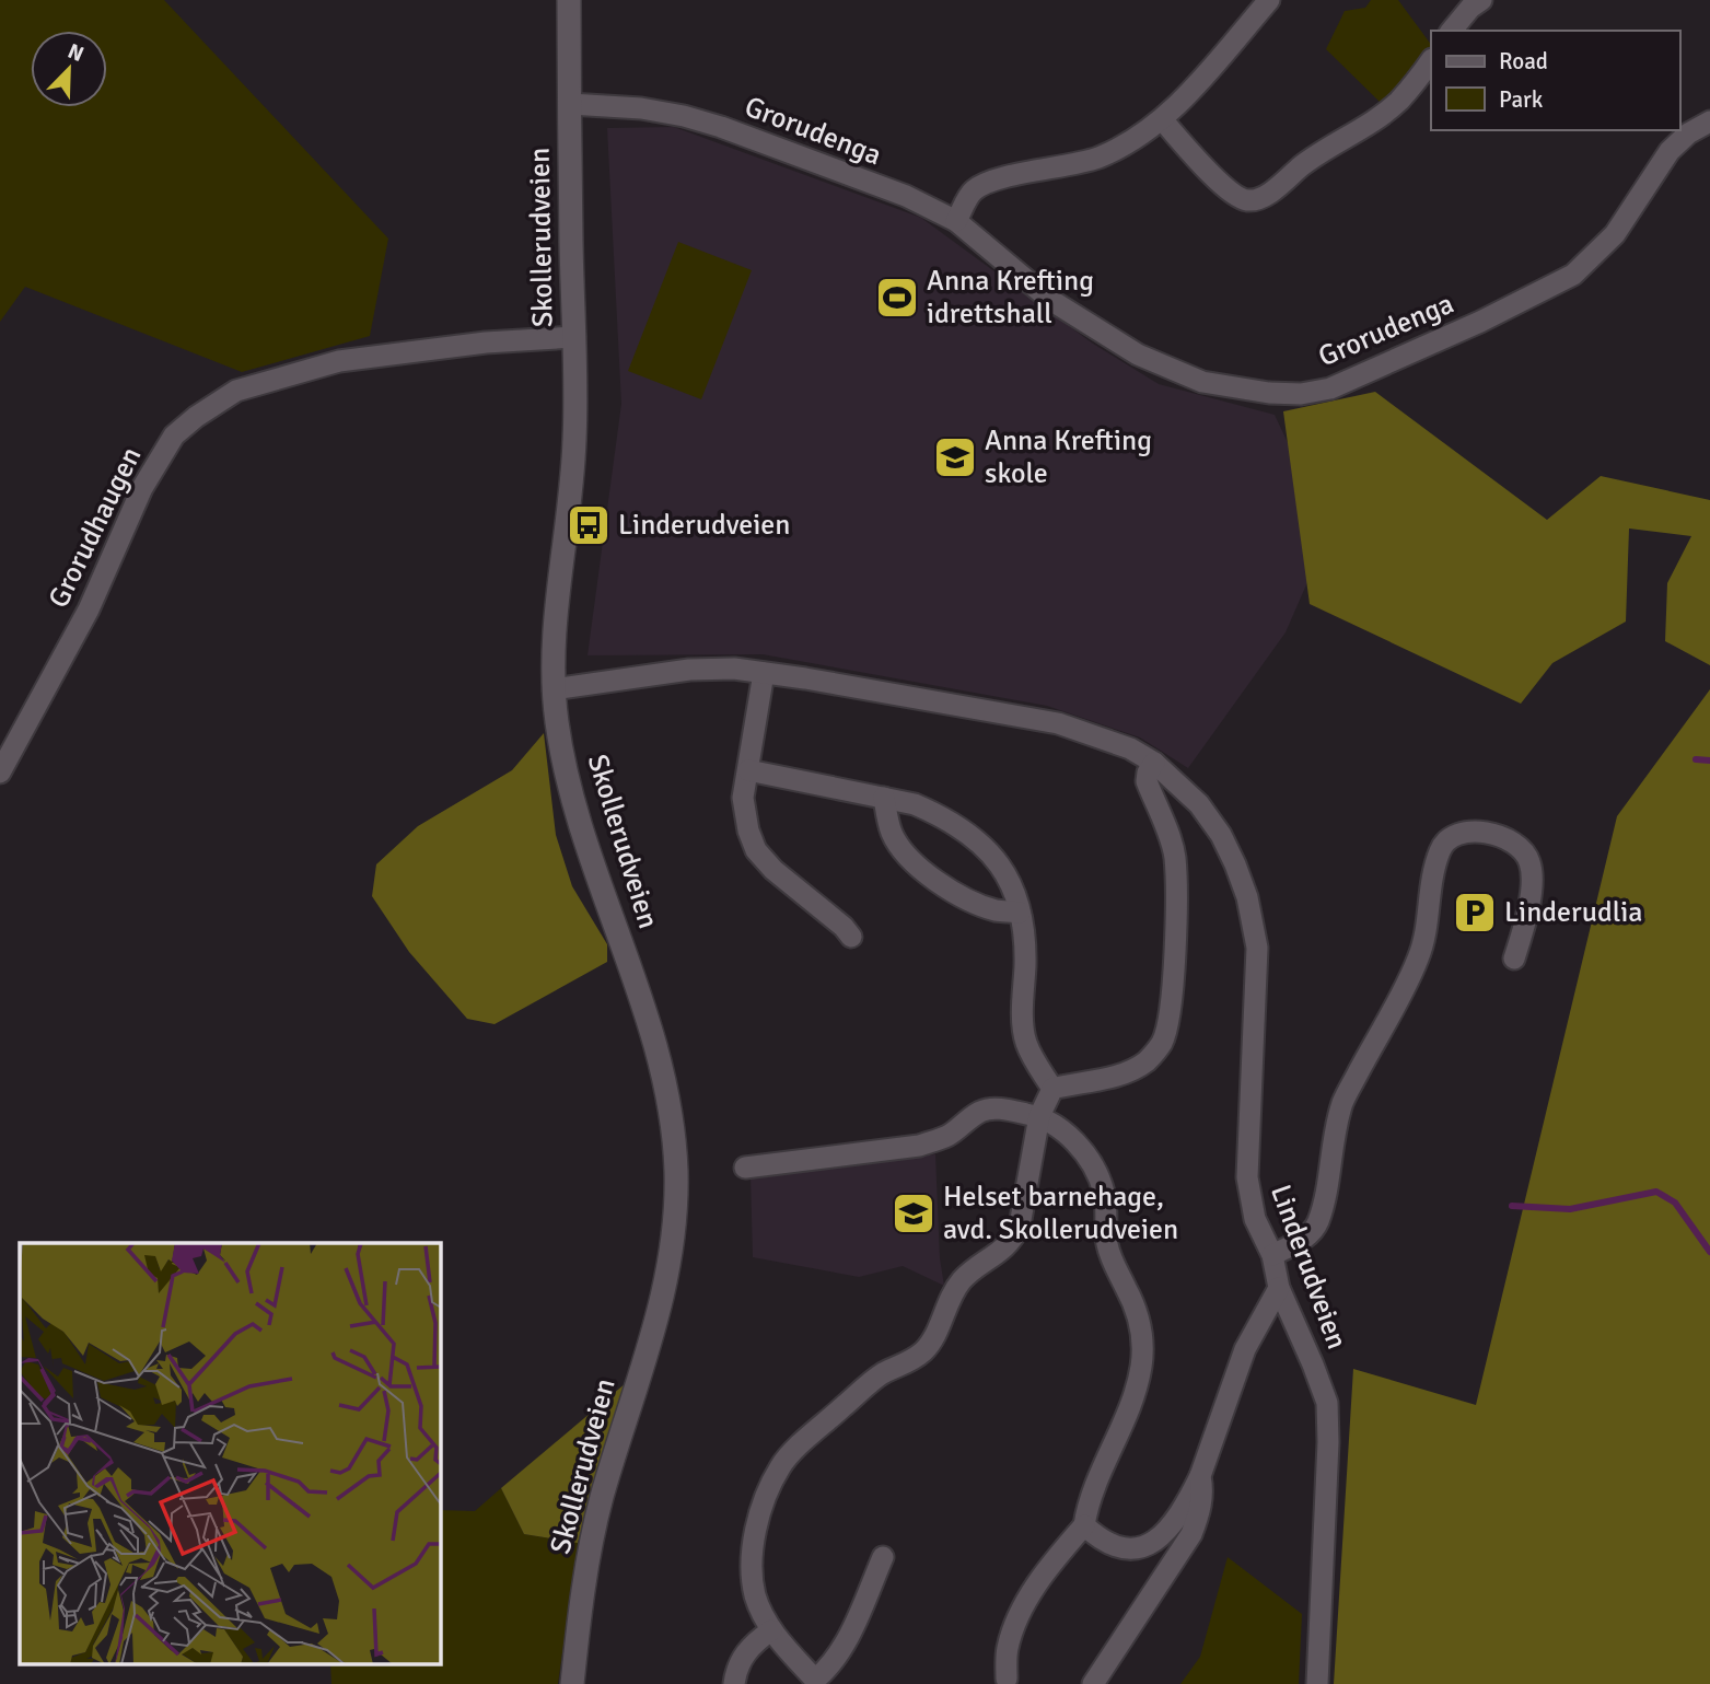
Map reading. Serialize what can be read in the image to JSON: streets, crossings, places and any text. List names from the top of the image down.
{
  "streets": {
    "street": [
      "Grorudenga",
      "Skollerudveien",
      "Grorudhaugen",
      "Linderudveien"
    ]
  },
  "crossings": [
    ["Grorudenga", "Skollerudveien"],
    ["Skollerudveien", "Grorudhaugen"],
    ["Skollerudveien", "Linderudveien"]
  ],
  "places": {
    "sports": ["Anna Krefting idrettshall"],
    "school or university": ["Anna Krefting skole", "Helset barnehage, avd. Skollerudveien"],
    "bus stop": ["Linderudveien"],
    "parking": ["Linderudlia"]
  },
  "legend": ["Road", "Park"],
  "north": "top right"
}
